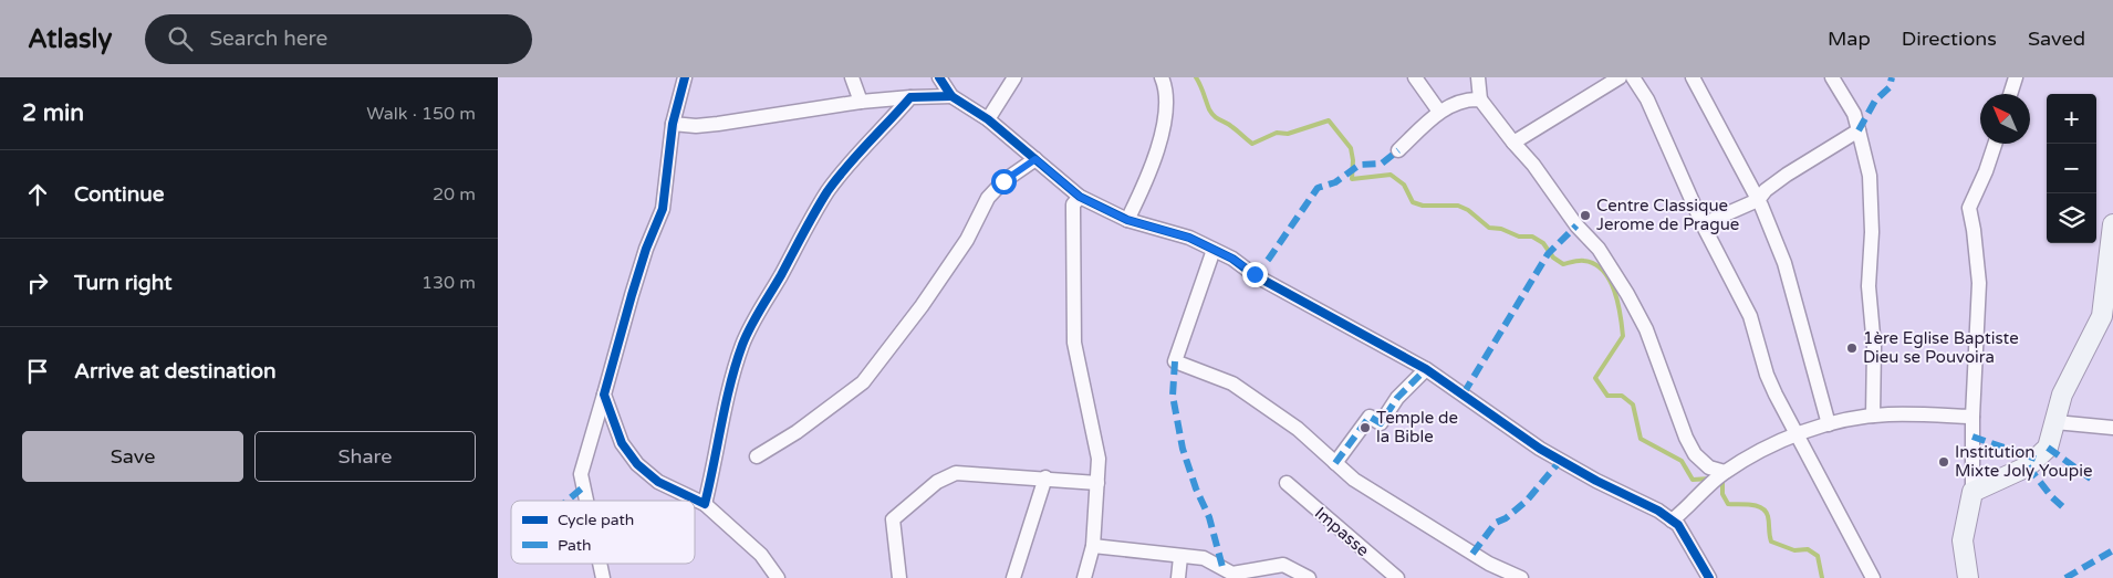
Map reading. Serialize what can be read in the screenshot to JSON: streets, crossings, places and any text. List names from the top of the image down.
{
  "streets": {
    "street": ["Impasse"]
  },
  "places": [
    "Centre Classique Jerome de Prague",
    "1ère Eglise Baptiste Dieu se Pouvoira",
    "Temple de la Bible",
    "Institution Mixte Joly Youpie"
  ],
  "legend": ["Cycle path", "Path"],
  "north": "top left",
  "page": {
    "header": "Atlasly",
    "search": "Search here",
    "nav": ["Map", "Directions", "Saved"],
    "heading": ["2 min", "Walk · 150 m"],
    "map_buttons": ["+", "−"],
    "list": [
      ["Continue", "20 m"],
      ["Turn right", "130 m"],
      "Arrive at destination"
    ],
    "buttons": ["Save", "Share"]
  }
}
